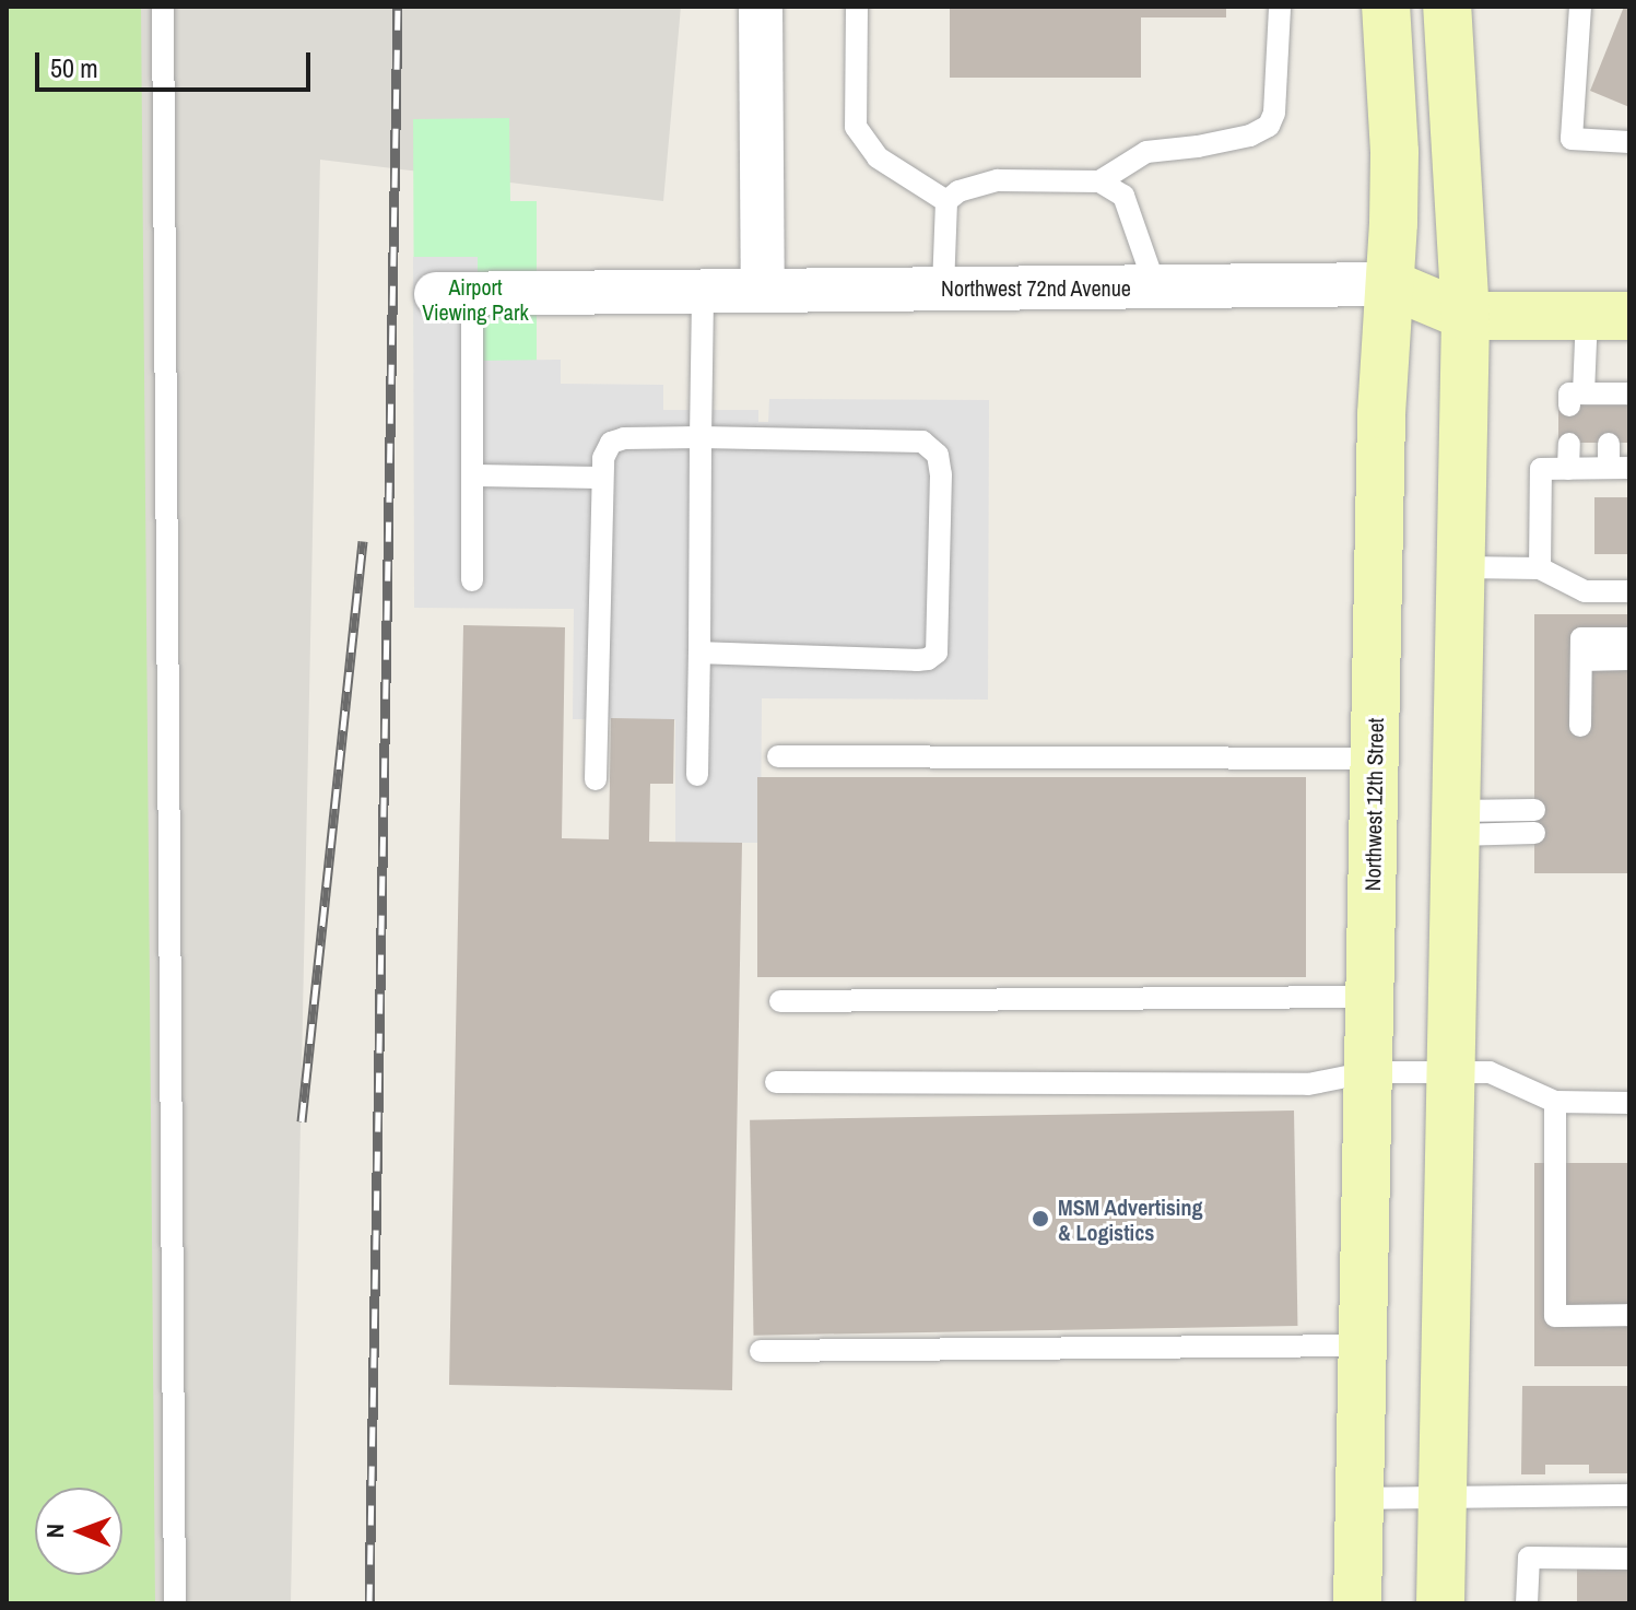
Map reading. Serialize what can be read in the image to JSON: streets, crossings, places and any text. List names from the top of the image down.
{
  "streets": {
    "main road": ["Northwest 72nd Avenue", "Northwest 12th Street"]
  },
  "crossings": [
    ["Northwest 72nd Avenue", "Northwest 12th Street"]
  ],
  "parks": ["Airport Viewing Park"],
  "places": ["MSM Advertising & Logistics"],
  "scale_bar": "50 m",
  "north": "left"
}
